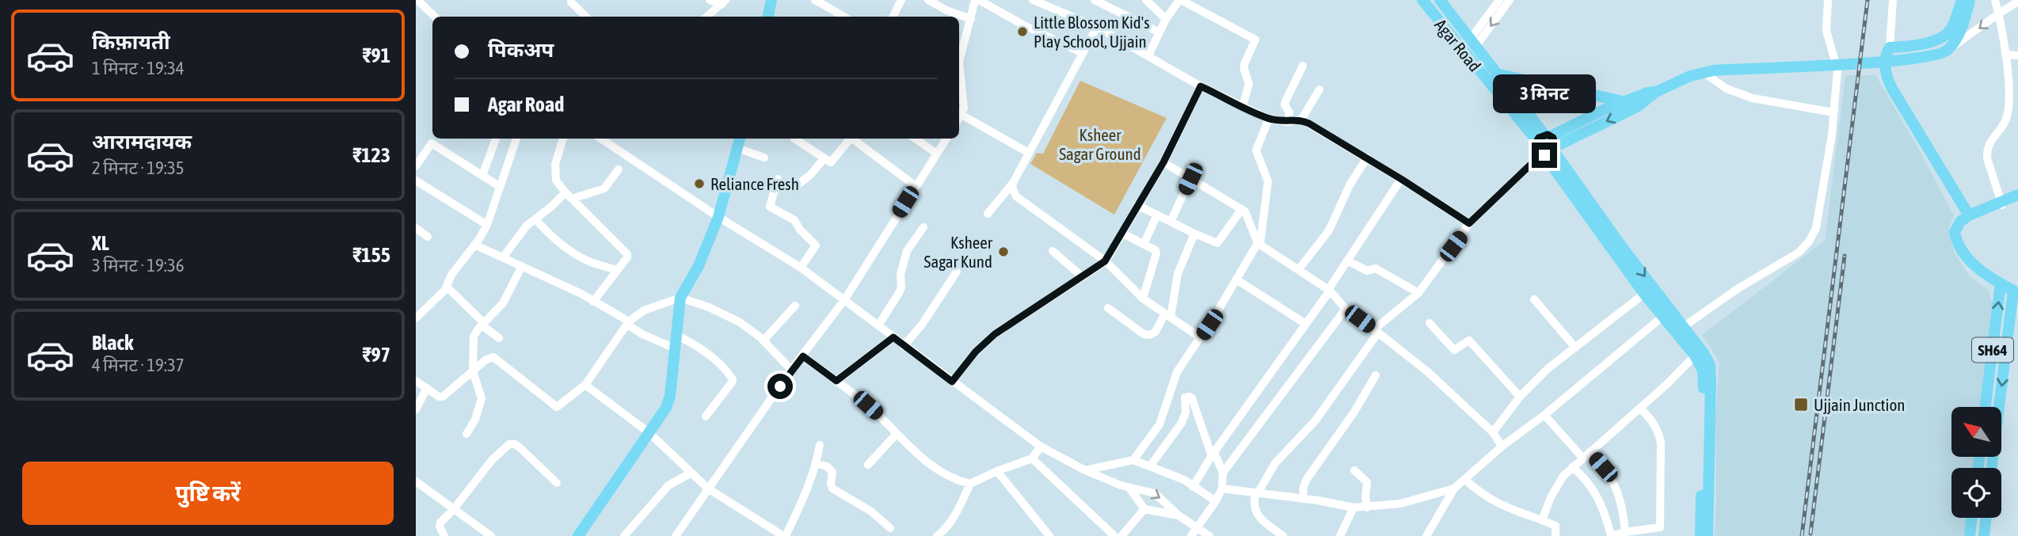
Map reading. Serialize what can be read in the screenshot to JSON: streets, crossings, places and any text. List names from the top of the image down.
{
  "streets": {
    "main road": ["Agar Road", "SH64"]
  },
  "parks": ["Ksheer Sagar Ground"],
  "places": {
    "other": ["Little Blossom Kid's Play School, Ujjain", "Reliance Fresh", "Ksheer Sagar Kund"],
    "transit": ["Ujjain Junction"]
  },
  "north": "top left",
  "page": {
    "list": [
      {
        "name": "किफ़ायती",
        "note": "1 मिनट · 19:34",
        "value": "₹91"
      },
      {
        "name": "आरामदायक",
        "note": "2 मिनट · 19:35",
        "value": "₹123"
      },
      {
        "name": "XL",
        "note": "3 मिनट · 19:36",
        "value": "₹155"
      },
      {
        "name": "Black",
        "note": "4 मिनट · 19:37",
        "value": "₹97"
      }
    ],
    "banner": ["पिकअप", "Agar Road"],
    "bubble": "3 मिनट",
    "buttons": "पुष्टि करें"
  }
}
